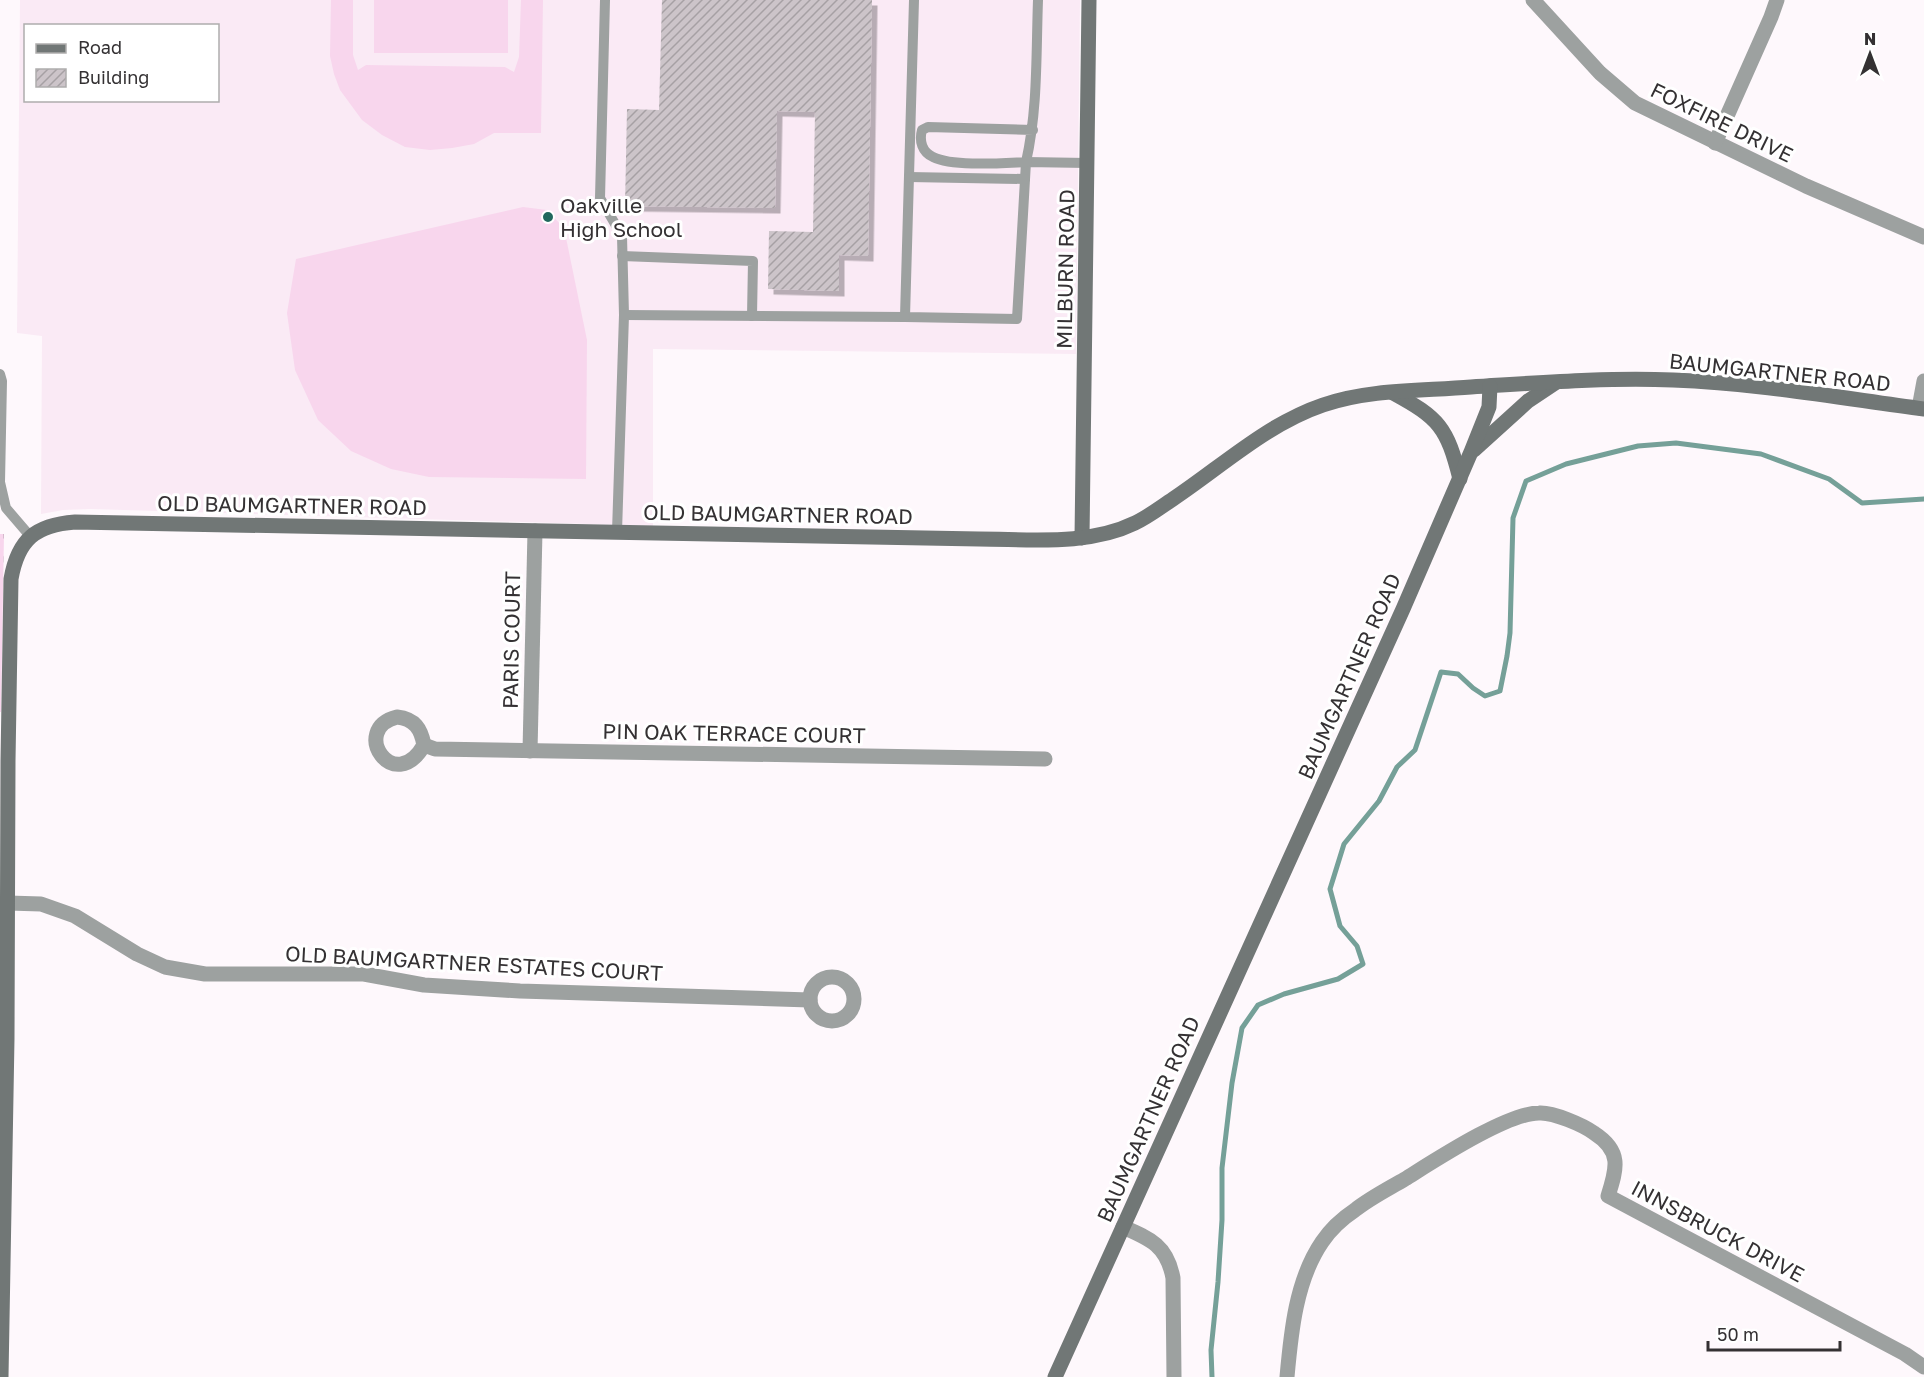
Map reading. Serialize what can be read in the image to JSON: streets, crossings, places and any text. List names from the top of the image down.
{
  "streets": {
    "street": [
      "FOXFIRE DRIVE",
      "MILBURN ROAD",
      "BAUMGARTNER ROAD",
      "OLD BAUMGARTNER ROAD",
      "PARIS COURT",
      "PIN OAK TERRACE COURT",
      "OLD BAUMGARTNER ESTATES COURT",
      "INNSBRUCK DRIVE"
    ]
  },
  "crossings": [
    ["MILBURN ROAD", "OLD BAUMGARTNER ROAD"],
    ["BAUMGARTNER ROAD", "OLD BAUMGARTNER ROAD"],
    ["OLD BAUMGARTNER ROAD", "PARIS COURT"],
    ["PARIS COURT", "PIN OAK TERRACE COURT"]
  ],
  "places": ["Oakville High School"],
  "legend": ["Road", "Building"],
  "scale_bar": "50 m",
  "north": "top"
}
